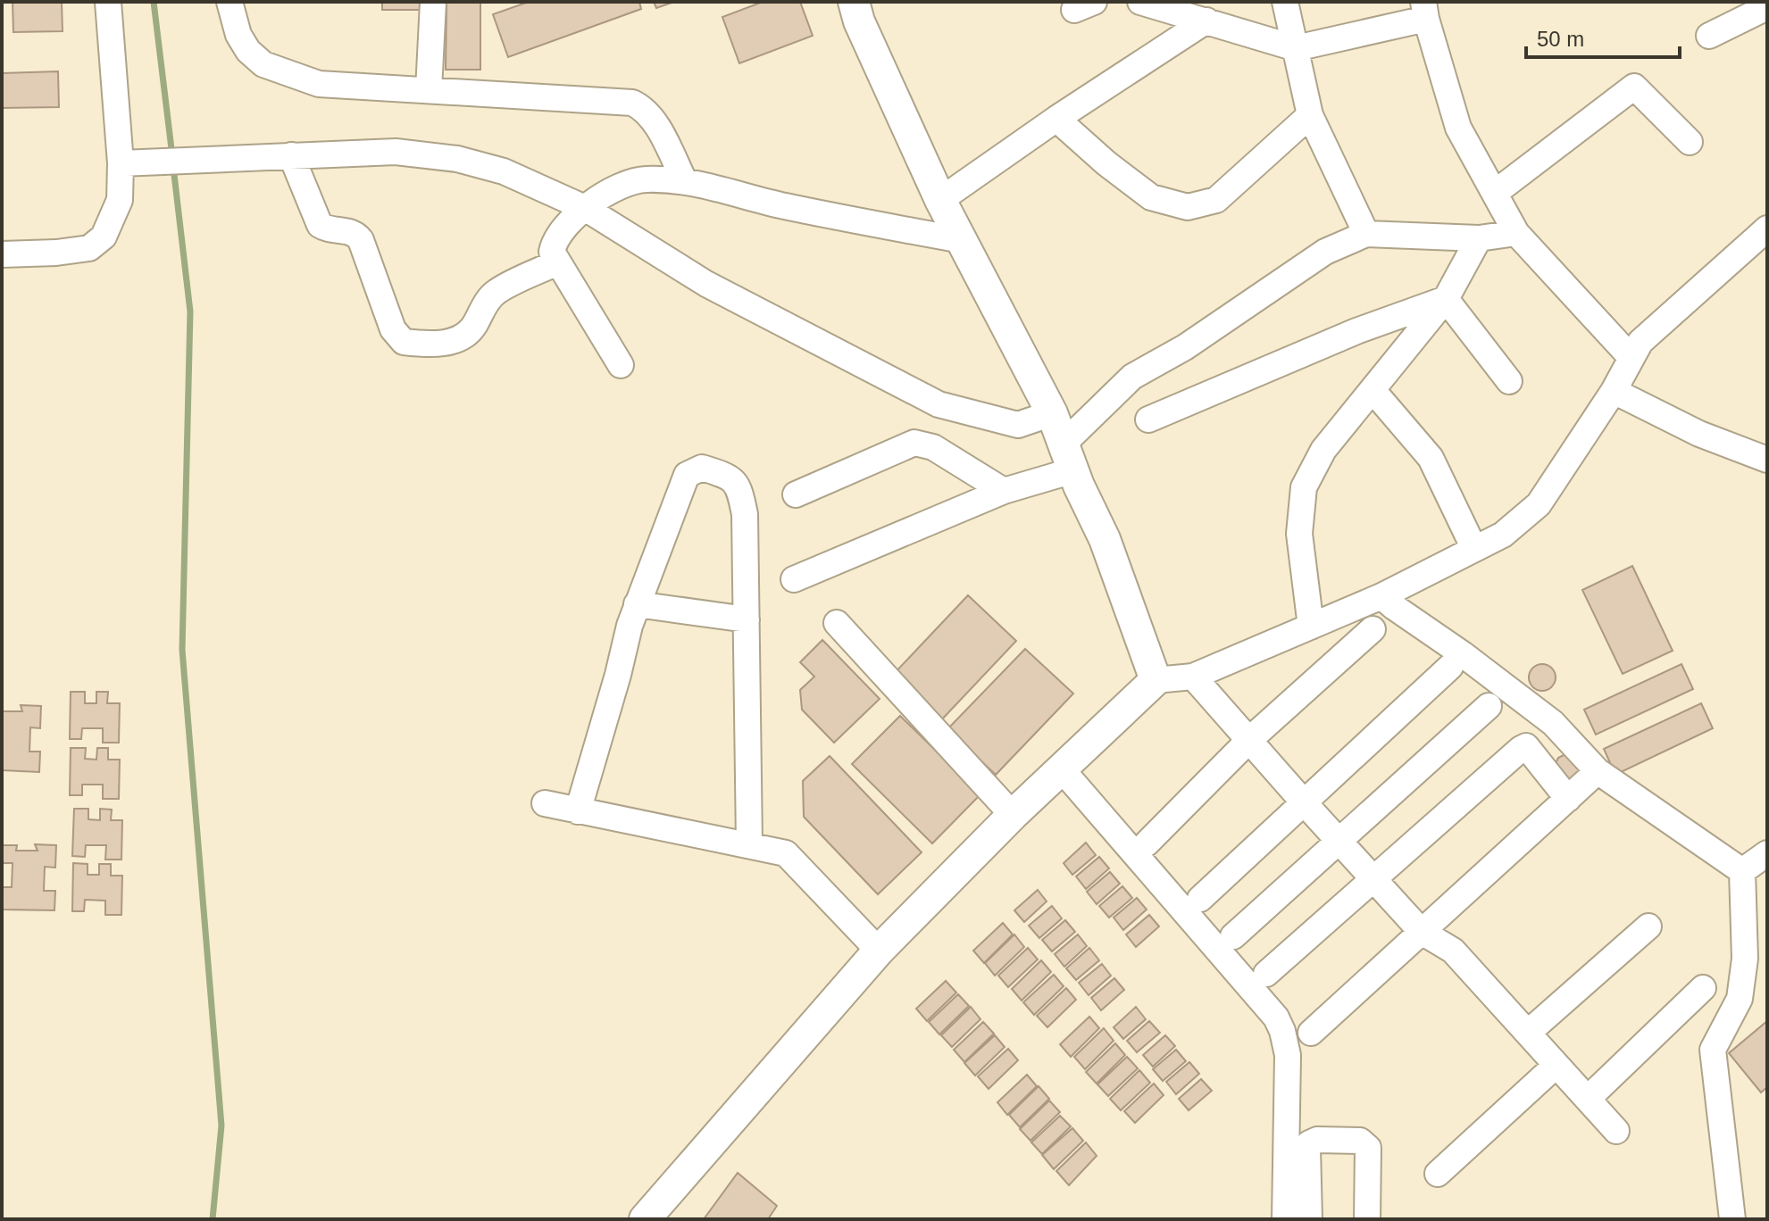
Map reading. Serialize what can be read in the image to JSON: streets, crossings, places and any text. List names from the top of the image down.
{
  "scale_bar": "50 m"
}
